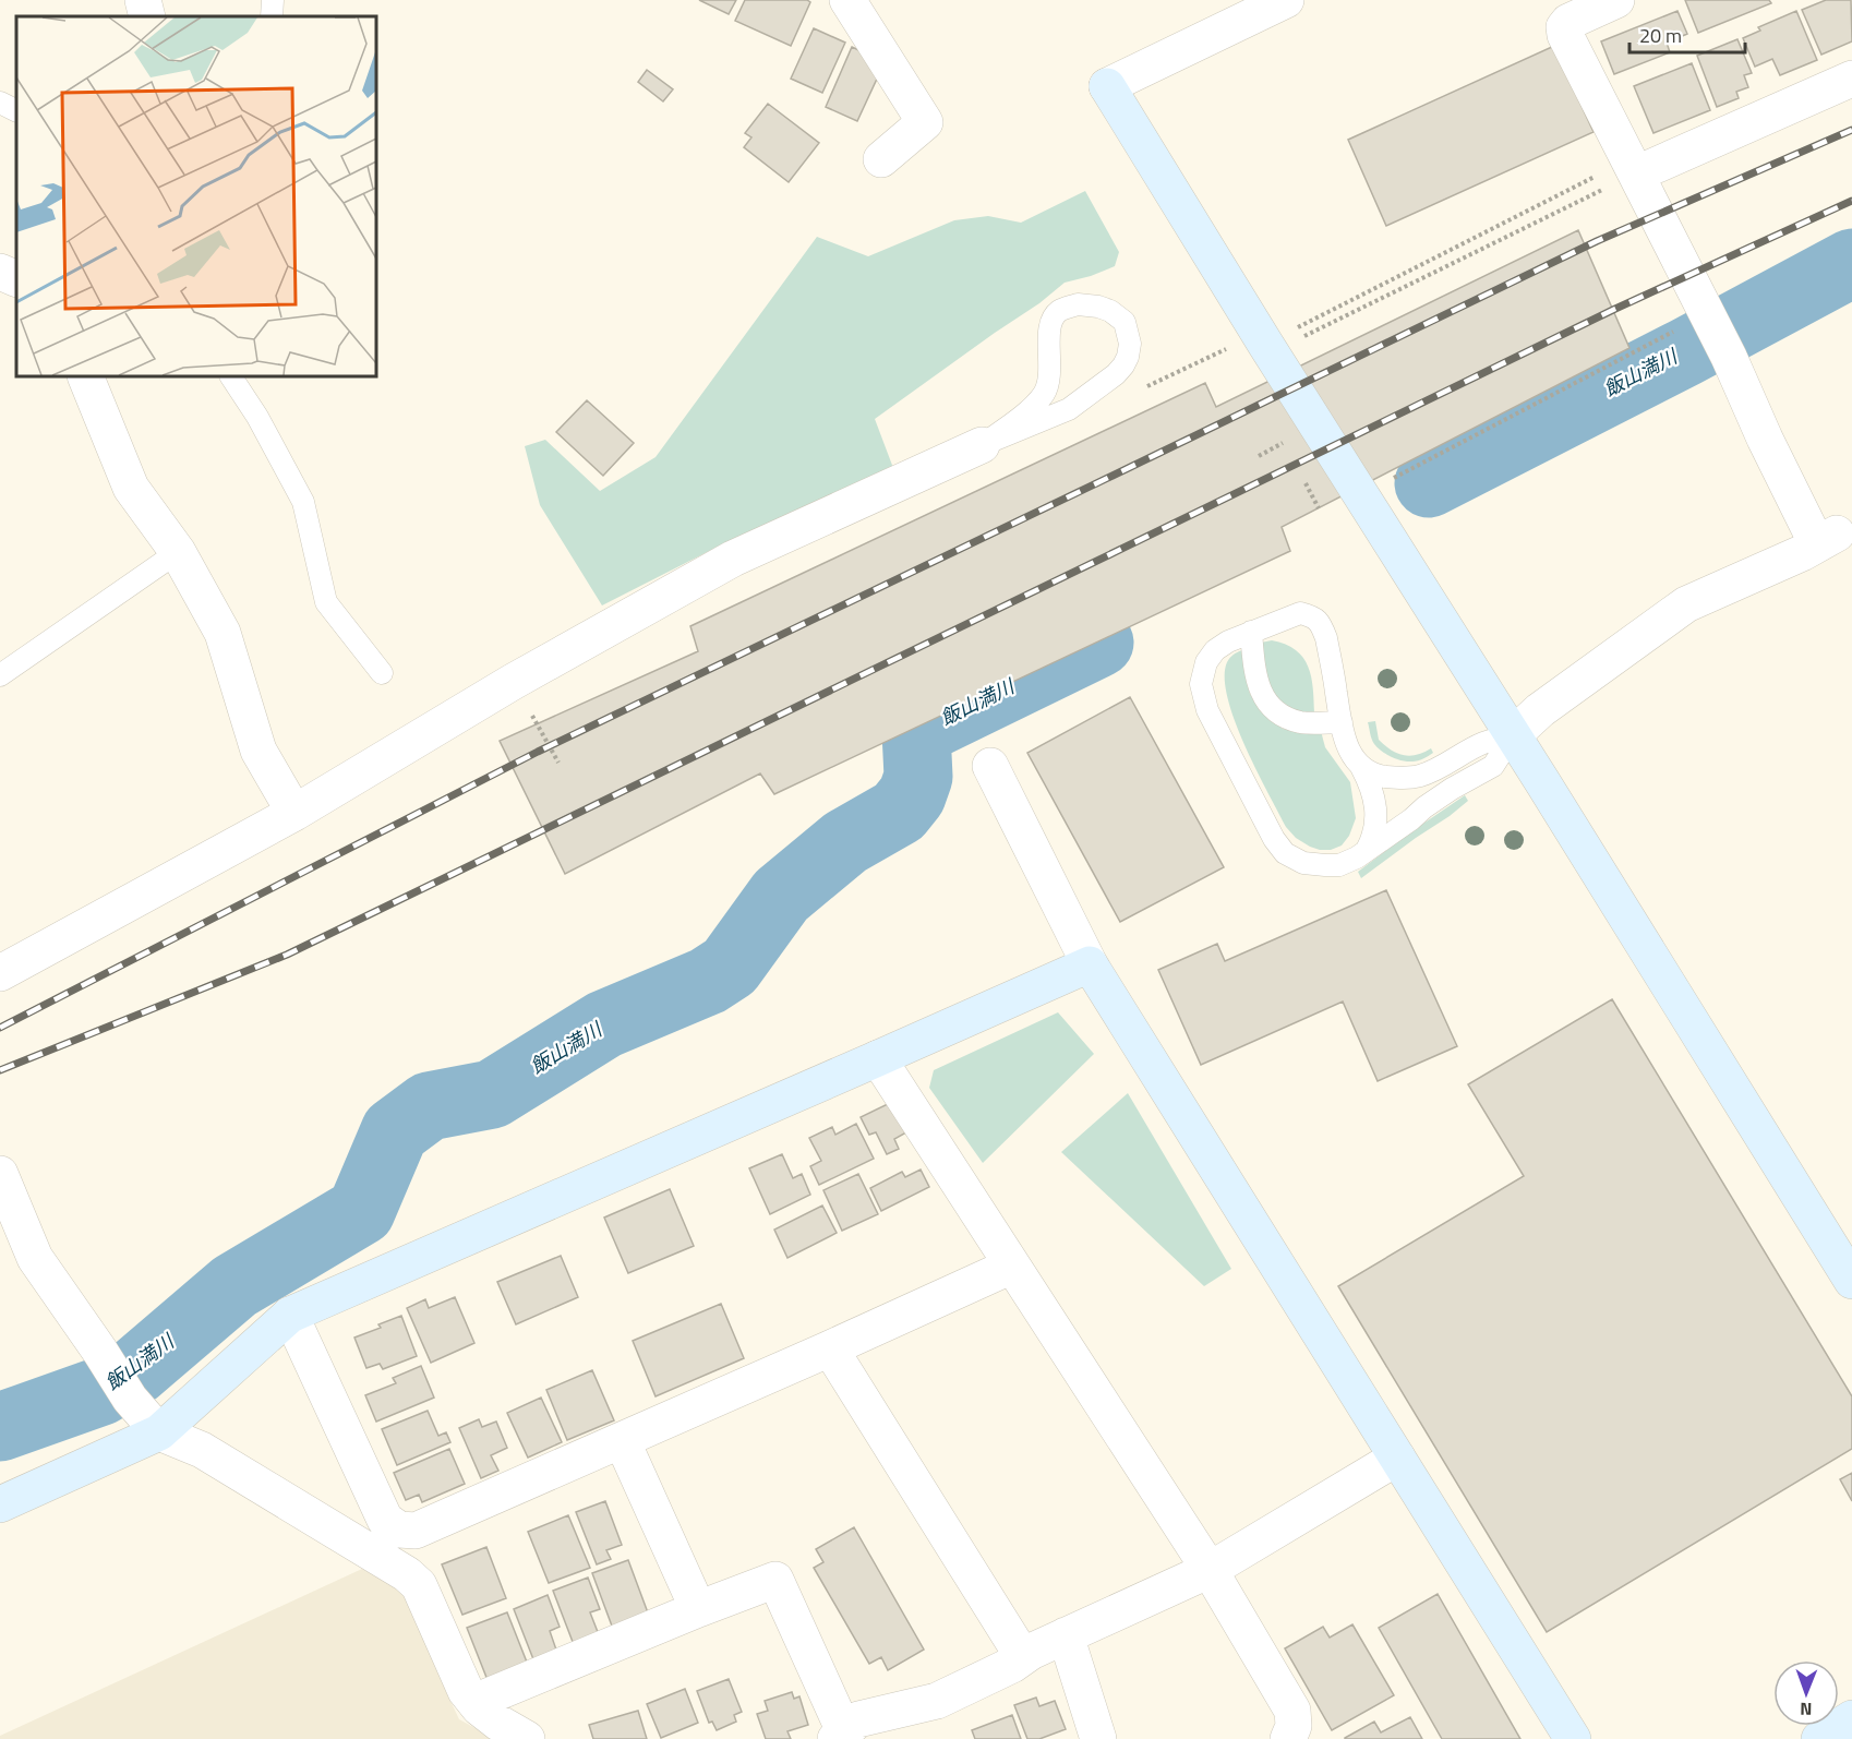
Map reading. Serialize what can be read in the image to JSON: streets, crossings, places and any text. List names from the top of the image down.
{
  "water": ["飯山満川"],
  "scale_bar": "20 m",
  "north": "bottom"
}
